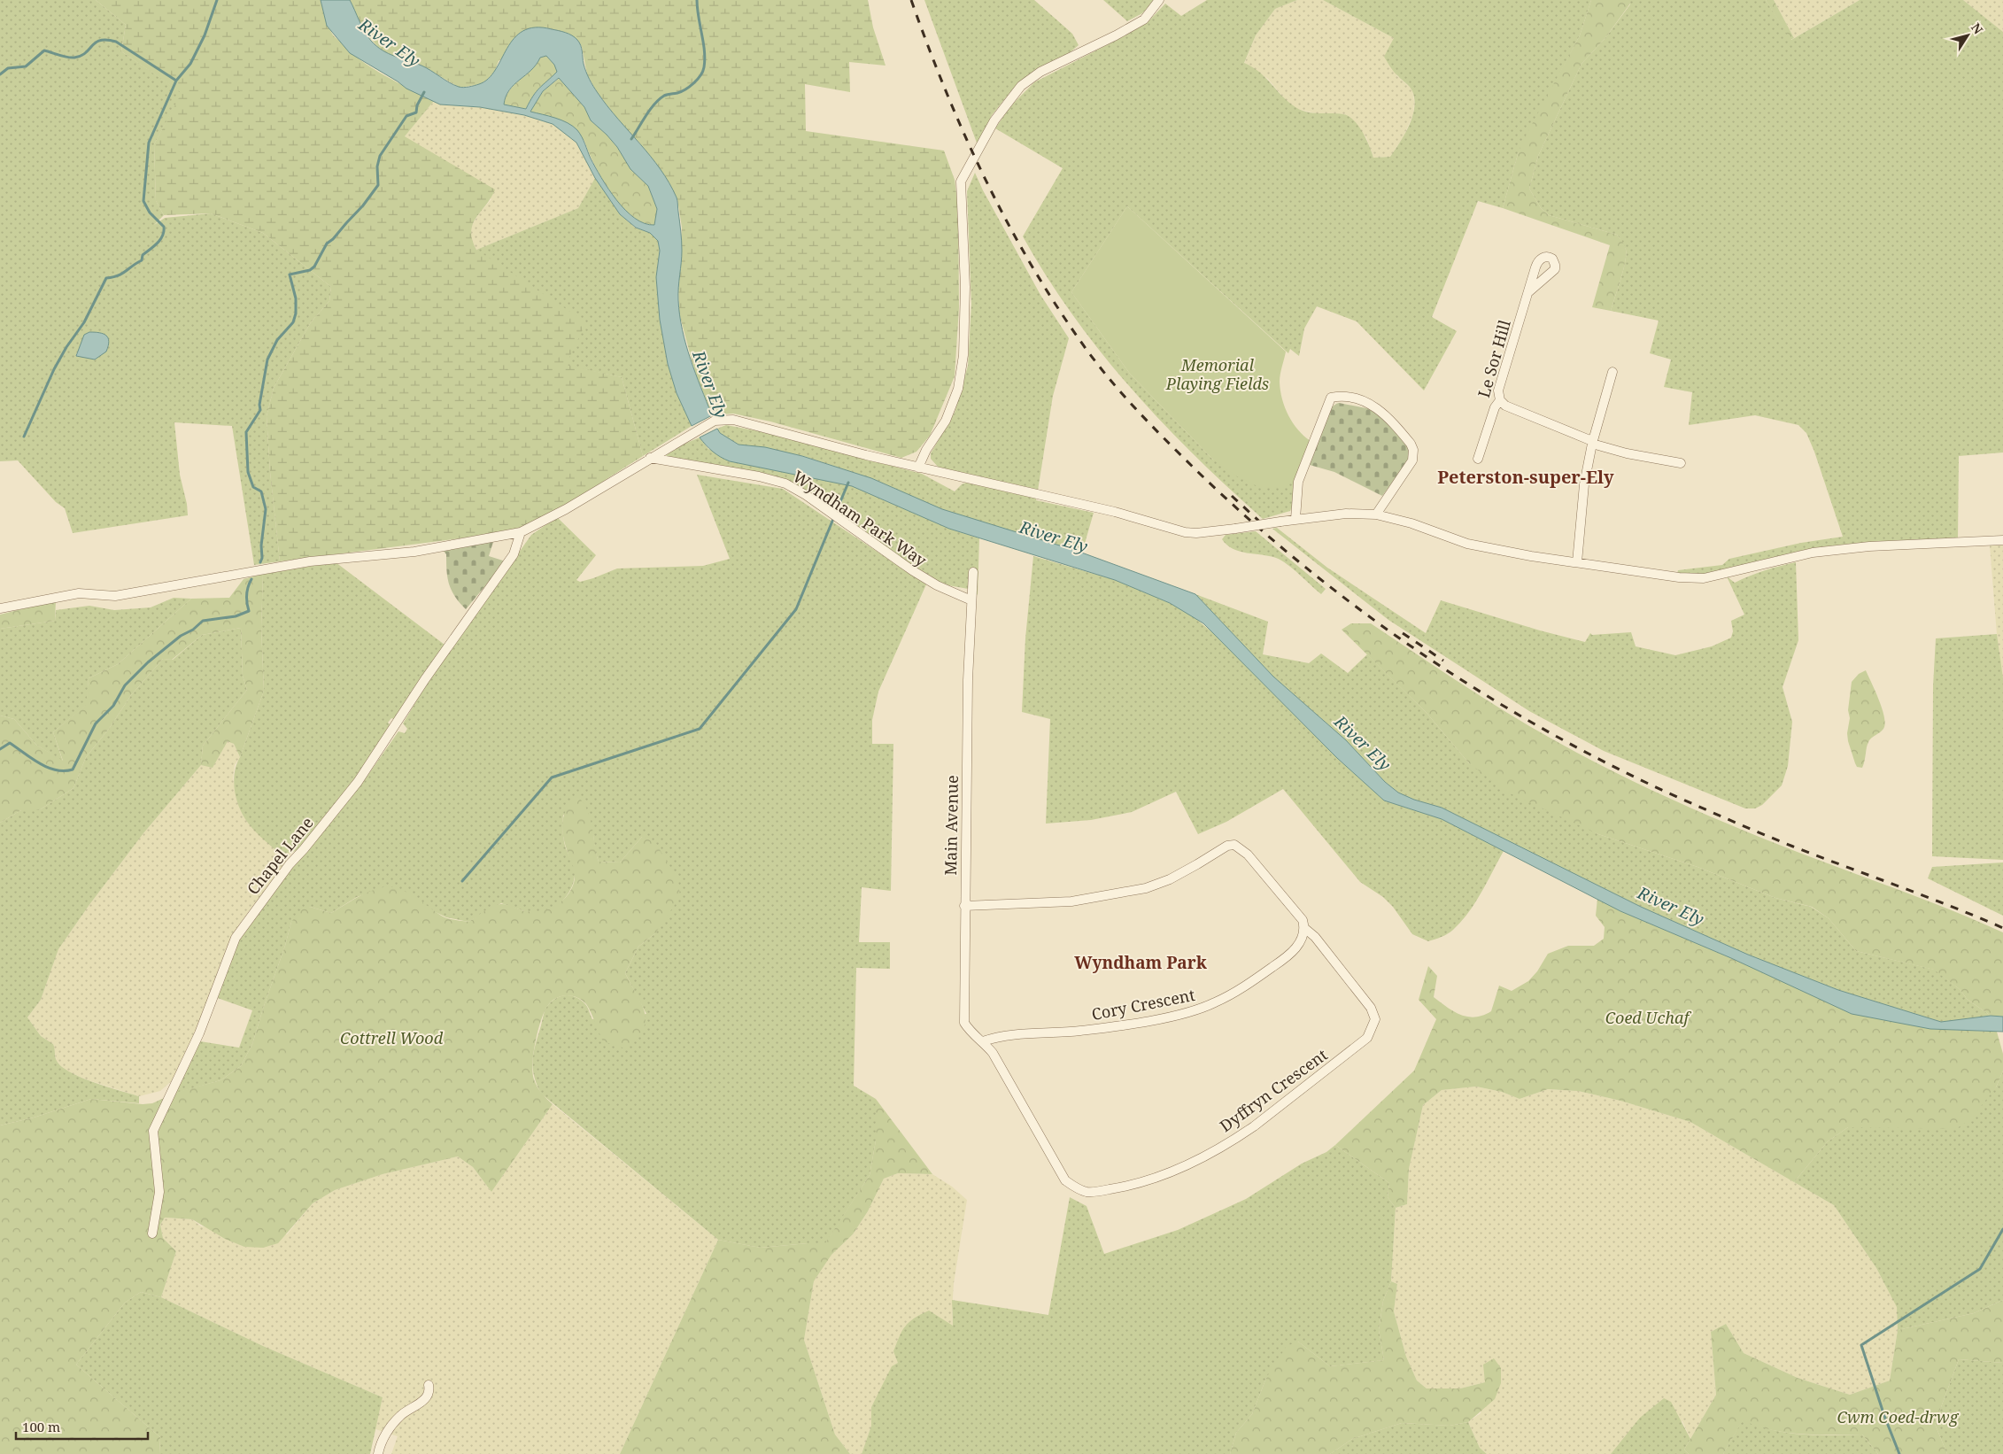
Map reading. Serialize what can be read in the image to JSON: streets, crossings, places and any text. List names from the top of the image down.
{
  "streets": {
    "street": [
      "Le Sor Hill",
      "Wyndham Park Way",
      "Main Avenue",
      "Chapel Lane",
      "Cory Crescent",
      "Dyffryn Crescent"
    ]
  },
  "crossings": [
    ["Wyndham Park Way", "Main Avenue"],
    ["Main Avenue", "Cory Crescent"],
    ["Main Avenue", "Dyffryn Crescent"],
    ["Cory Crescent", "Dyffryn Crescent"]
  ],
  "districts": ["Peterston-super-Ely", "Wyndham Park"],
  "water": ["River Ely"],
  "parks": [
    "Memorial Playing Fields",
    "Coed Uchaf",
    "Cottrell Wood",
    "Cwm Coed-drwg"
  ],
  "scale_bar": "100 m",
  "north": "top right"
}
